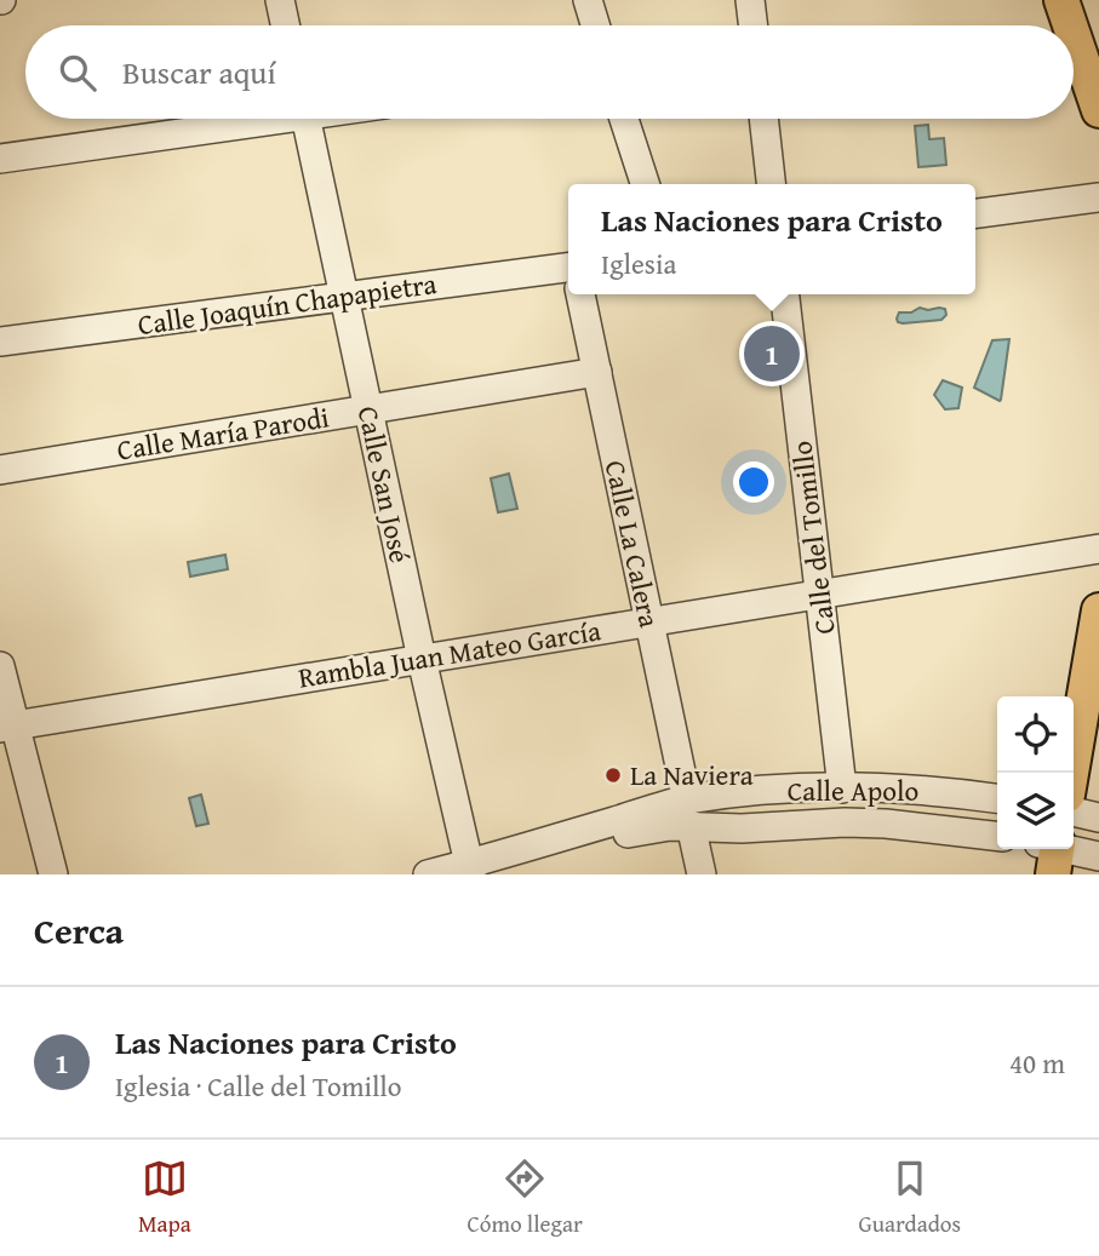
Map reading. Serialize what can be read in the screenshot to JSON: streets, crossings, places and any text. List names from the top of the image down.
{
  "streets": {
    "street": [
      "Calle Joaquín Chapapietra",
      "Calle María Parodi",
      "Calle San José",
      "Calle del Tomillo",
      "Calle La Calera",
      "Rambla Juan Mateo García",
      "Calle Apolo"
    ]
  },
  "crossings": [
    ["Calle Joaquín Chapapietra", "Calle San José"],
    ["Calle María Parodi", "Calle San José"],
    ["Calle María Parodi", "Calle La Calera"],
    ["Calle San José", "Rambla Juan Mateo García"],
    ["Calle San José", "Calle Apolo"],
    ["Calle del Tomillo", "Rambla Juan Mateo García"],
    ["Calle del Tomillo", "Calle Apolo"],
    ["Calle La Calera", "Rambla Juan Mateo García"],
    ["Calle La Calera", "Calle Apolo"]
  ],
  "places": ["La Naviera"],
  "page": {
    "search": "Buscar aquí",
    "popup": ["Las Naciones para Cristo", "Iglesia"],
    "pins": "1",
    "heading": "Cerca",
    "list": [
      {
        "mark": "1",
        "name": "Las Naciones para Cristo",
        "note": "Iglesia · Calle del Tomillo",
        "value": "40 m"
      }
    ],
    "nav": ["Mapa", "Cómo llegar", "Guardados"]
  }
}
